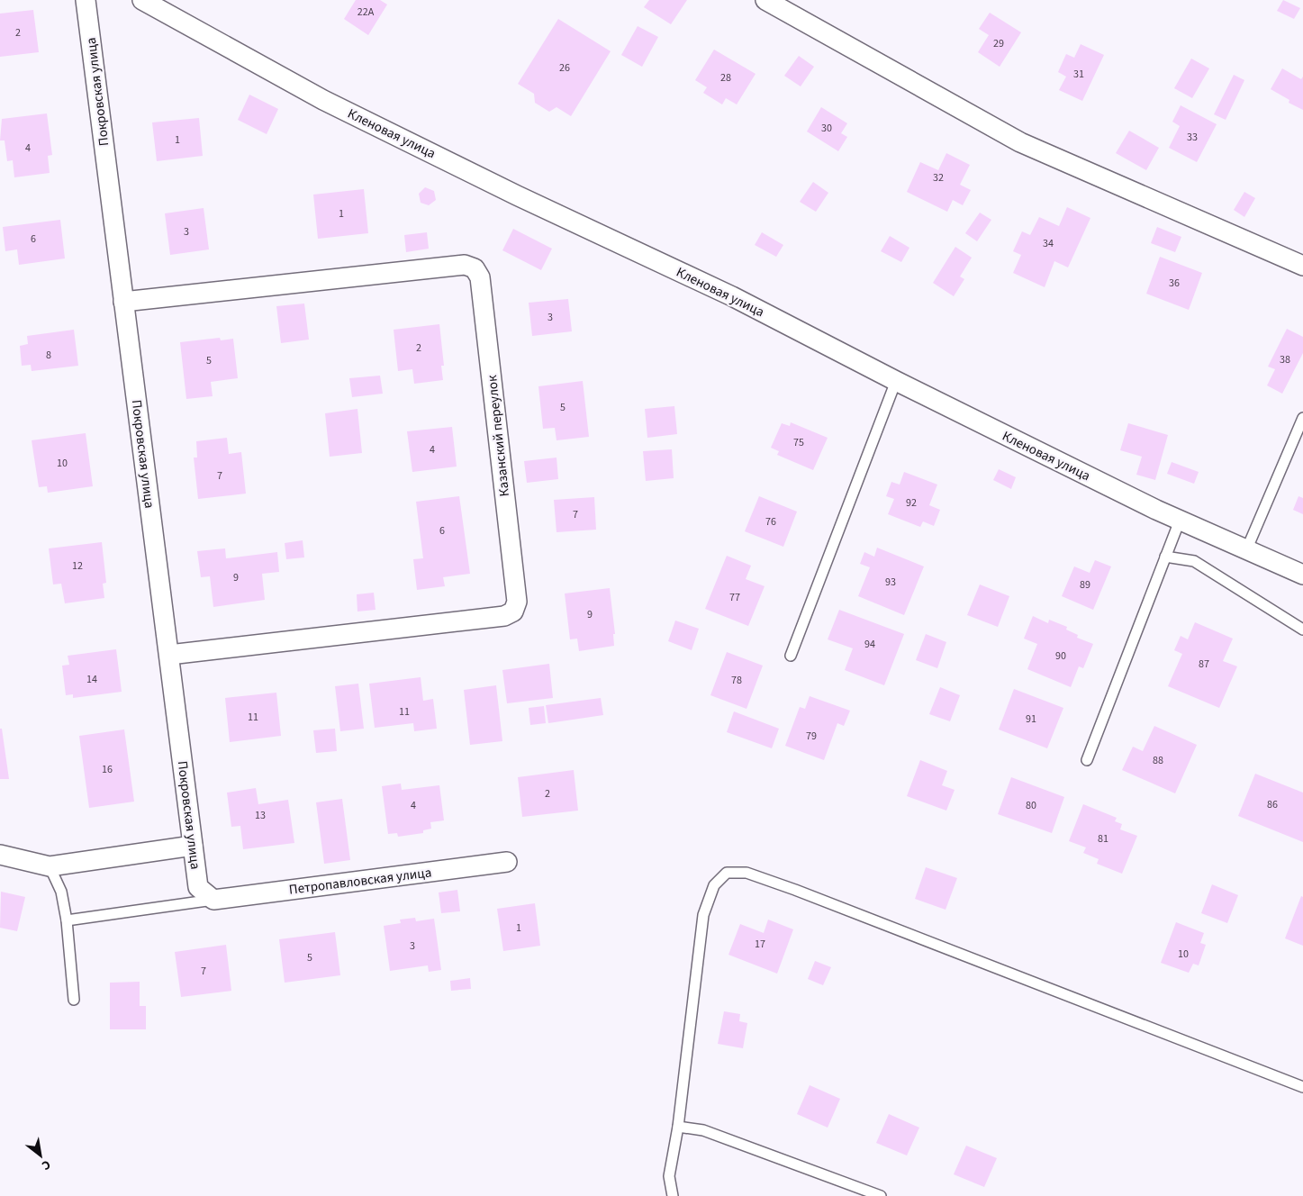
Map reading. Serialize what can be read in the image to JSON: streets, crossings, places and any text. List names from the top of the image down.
{
  "streets": {
    "street": [
      "Покровская улица",
      "Кленовая улица",
      "Казанский переулок",
      "Петропавловская улица"
    ]
  },
  "crossings": [
    ["Покровская улица", "Казанский переулок"],
    ["Покровская улица", "Петропавловская улица"]
  ],
  "house_numbers": [
    "22А",
    "2",
    "29",
    "26",
    "31",
    "28",
    "30",
    "33",
    "1",
    "4",
    "32",
    "1",
    "3",
    "6",
    "34",
    "36",
    "3",
    "2",
    "8",
    "38",
    "5",
    "5",
    "75",
    "4",
    "10",
    "7",
    "92",
    "7",
    "76",
    "6",
    "12",
    "9",
    "93",
    "89",
    "77",
    "9",
    "94",
    "90",
    "87",
    "14",
    "78",
    "11",
    "11",
    "91",
    "79",
    "88",
    "16",
    "2",
    "86",
    "4",
    "80",
    "13",
    "81",
    "1",
    "17",
    "3",
    "10",
    "5",
    "7"
  ],
  "north": "bottom right"
}
